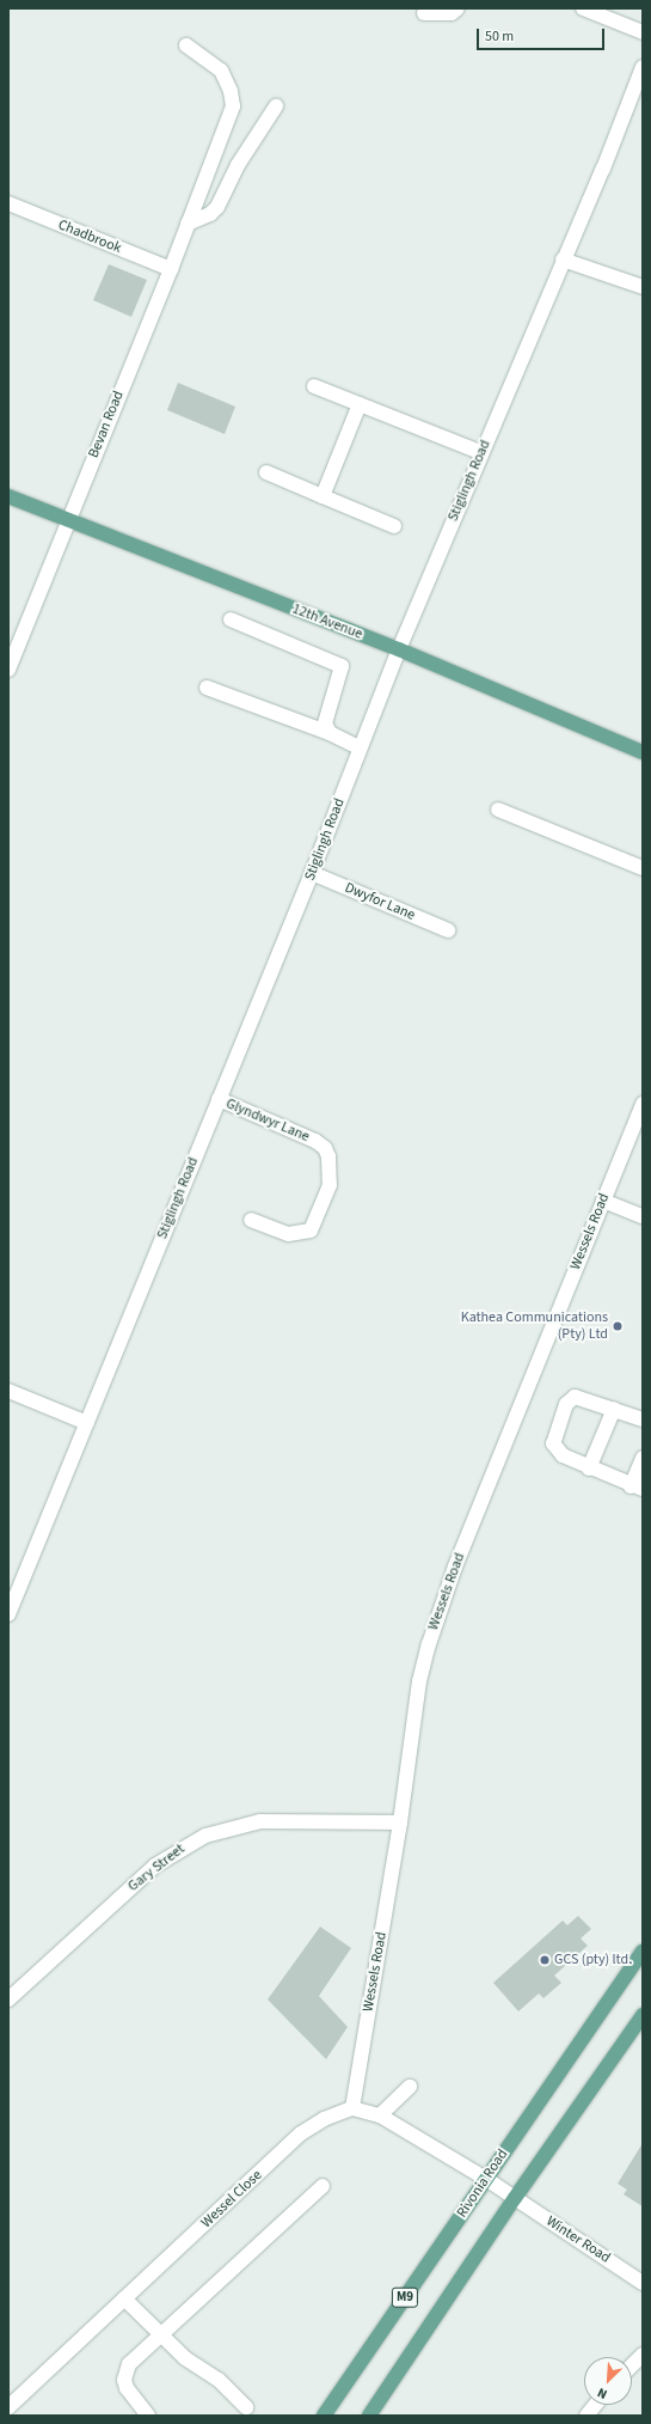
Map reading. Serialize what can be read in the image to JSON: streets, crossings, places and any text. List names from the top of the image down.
{
  "streets": {
    "main road": ["12th Avenue", "Rivonia Road", "M9"],
    "street": [
      "Chadbrook",
      "Bevan Road",
      "Stiglingh Road",
      "Dwyfor Lane",
      "Glyndwyr Lane",
      "Wessels Road",
      "Gary Street",
      "Wessel Close",
      "Winter Road"
    ]
  },
  "crossings": [
    ["Chadbrook", "Bevan Road"],
    ["Bevan Road", "12th Avenue"],
    ["Stiglingh Road", "12th Avenue"],
    ["Stiglingh Road", "Dwyfor Lane"],
    ["Stiglingh Road", "Glyndwyr Lane"],
    ["Wessels Road", "Gary Street"],
    ["Wessels Road", "Wessel Close"],
    ["Rivonia Road", "Winter Road"],
    ["Winter Road", "M9"]
  ],
  "places": ["Kathea Communications (Pty) Ltd", "GCS (pty) ltd."],
  "scale_bar": "50 m",
  "north": "bottom left"
}
